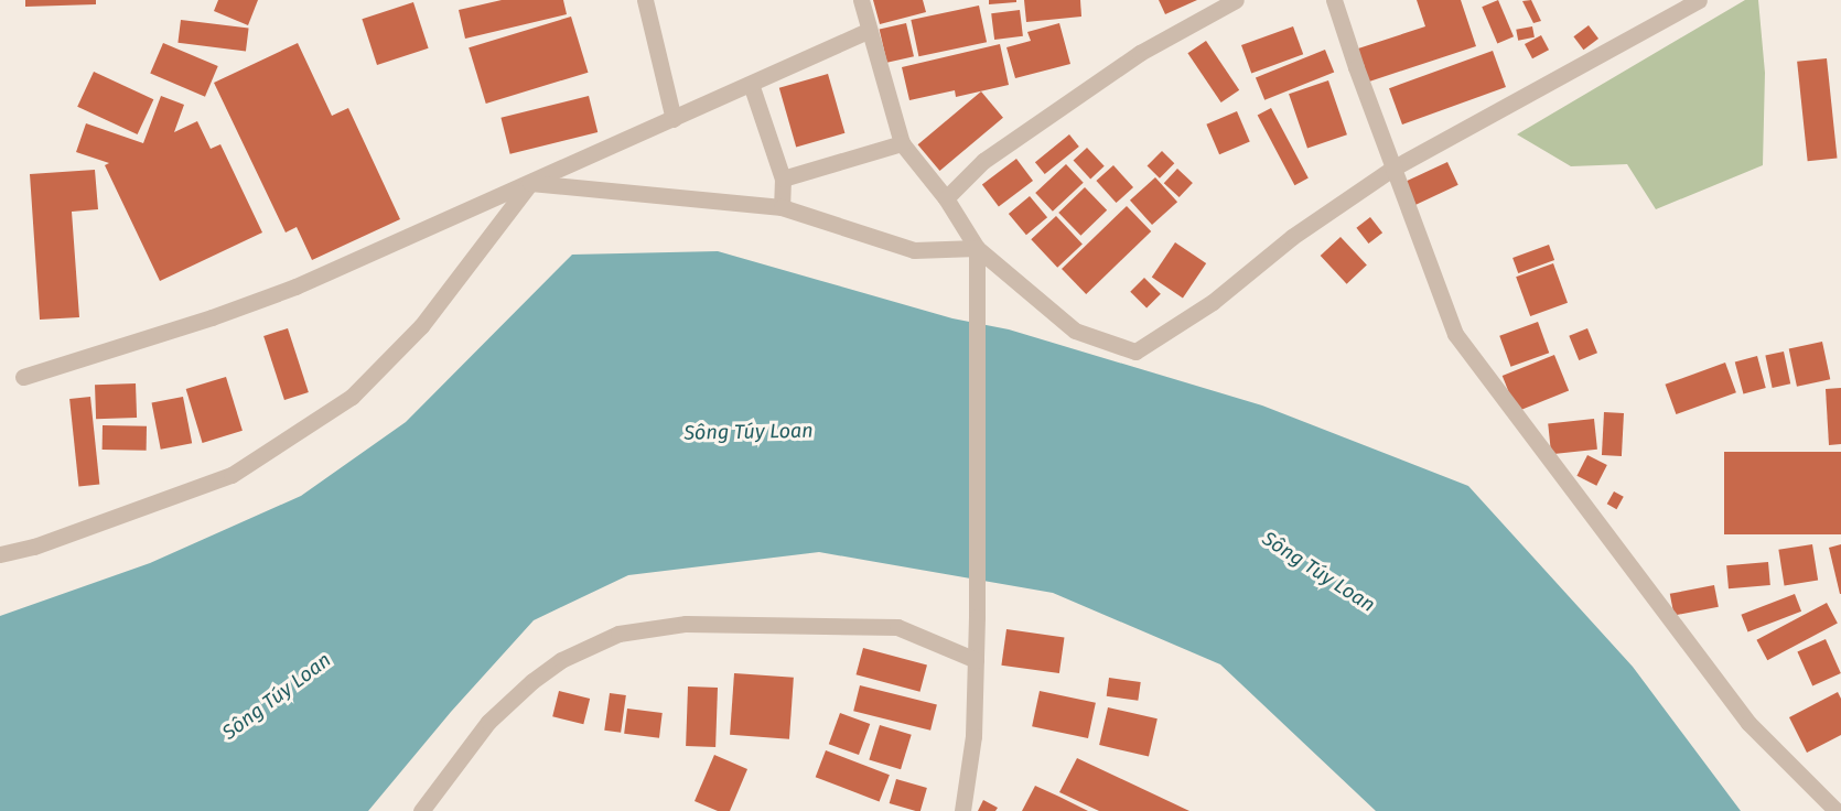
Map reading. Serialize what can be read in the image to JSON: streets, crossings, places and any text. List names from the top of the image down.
{
  "water": ["Sông Túy Loan"]
}
